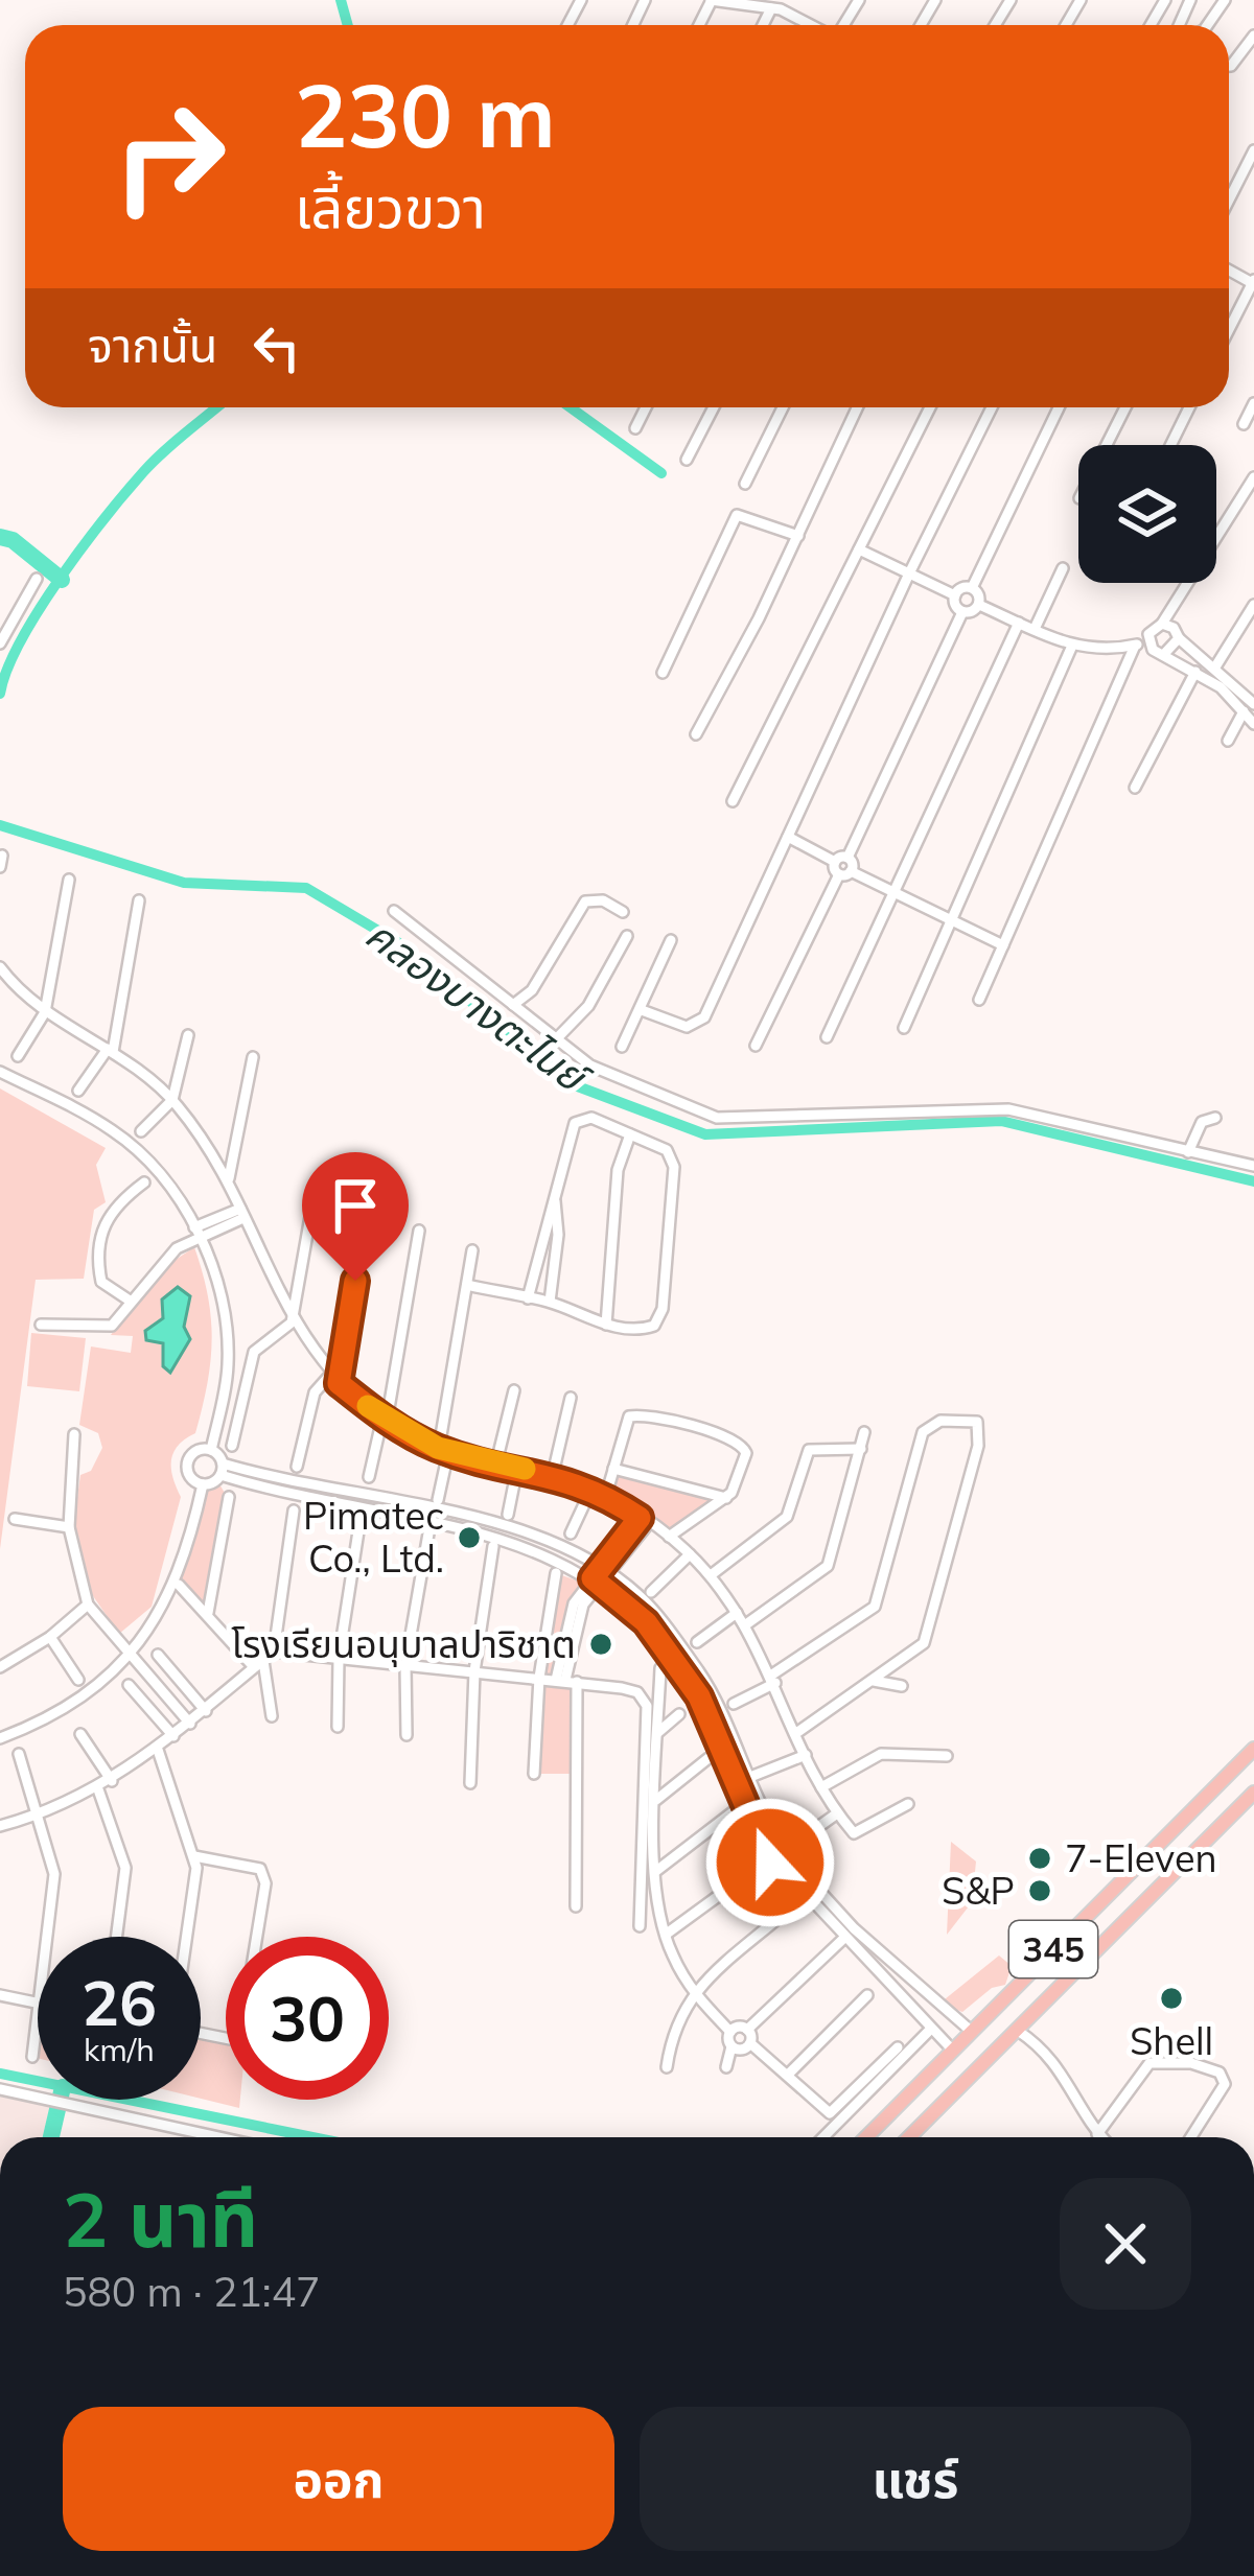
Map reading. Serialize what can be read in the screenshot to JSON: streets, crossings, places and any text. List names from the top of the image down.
{
  "streets": {
    "main road": ["345"]
  },
  "water": ["คลองบางตะไนย์"],
  "places": [
    "Pimatec Co., Ltd.",
    "โรงเรียนอนุบาลปาริชาต",
    "7-Eleven",
    "S&P",
    "Shell"
  ],
  "page": {
    "turn": ["230 m", "เลี้ยวขวา"],
    "then": "จากนั้น",
    "speed": "26 km/h",
    "limit": "30",
    "heading": ["2 นาที", "580 m · 21:47"],
    "buttons": ["ออก", "แชร์"]
  }
}
